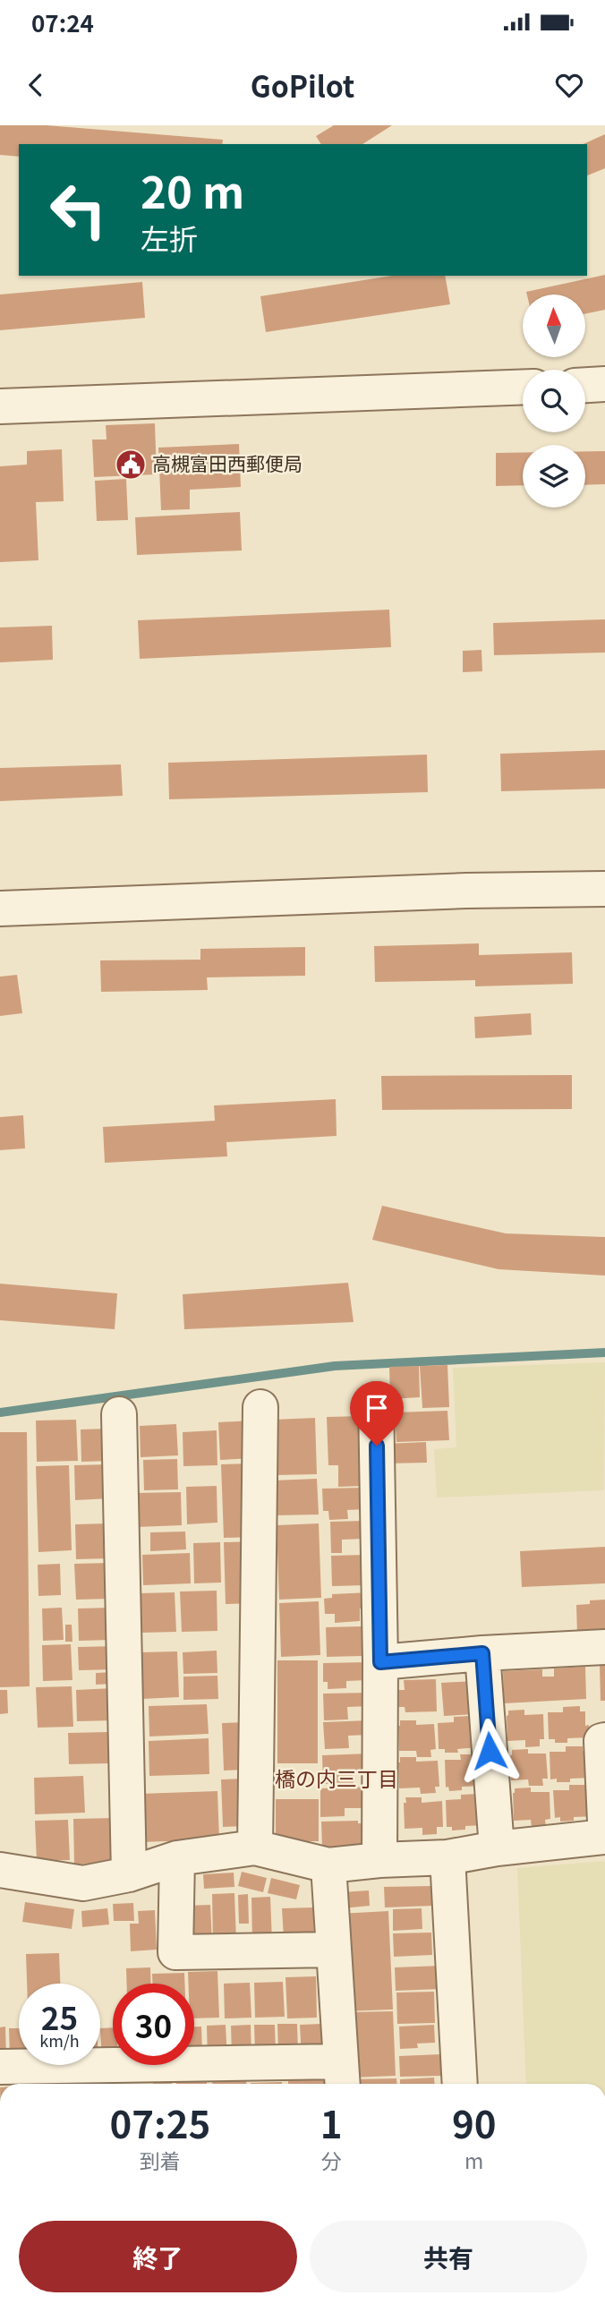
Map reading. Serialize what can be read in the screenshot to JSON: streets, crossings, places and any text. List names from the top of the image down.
{
  "districts": ["橋の内三丁目"],
  "places": {
    "public building": ["高槻富田西郵便局"]
  },
  "north": "top",
  "page": {
    "status": "07:24",
    "header": "GoPilot",
    "turn": ["20 m", "左折"],
    "speed": "25 km/h",
    "limit": "30",
    "eta": [
      "07:25",
      "到着",
      "1",
      "分",
      "90",
      "m"
    ],
    "buttons": ["終了", "共有"]
  }
}
